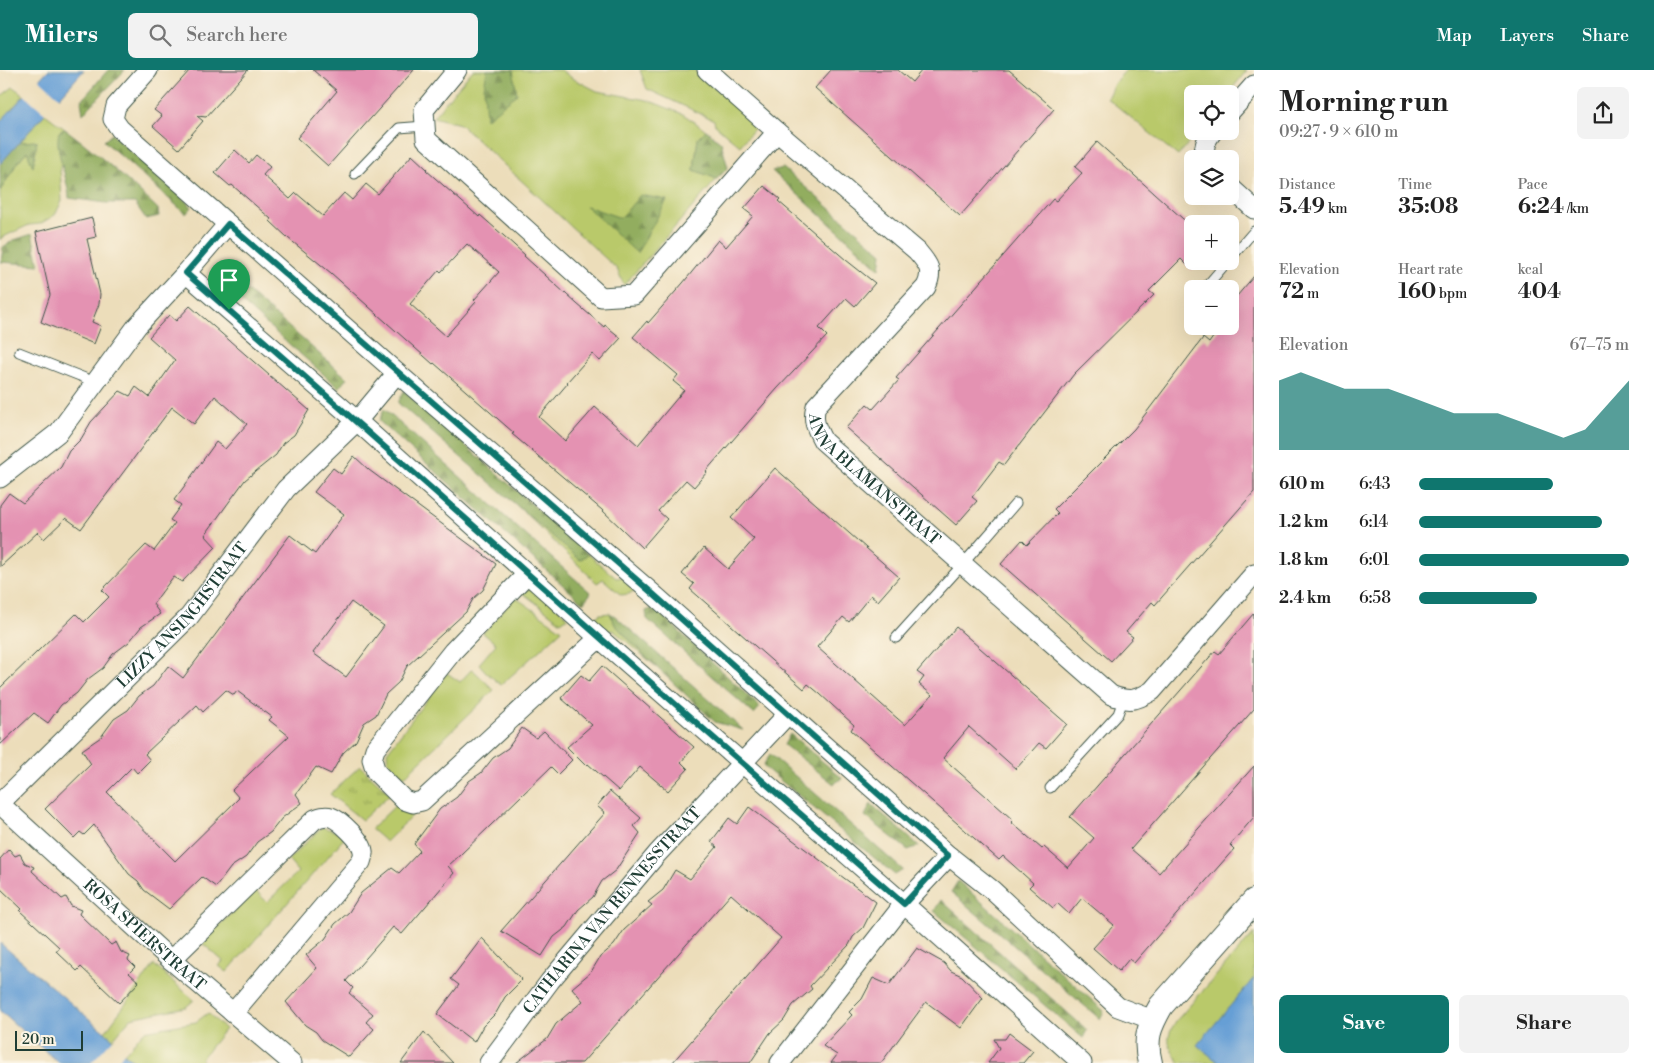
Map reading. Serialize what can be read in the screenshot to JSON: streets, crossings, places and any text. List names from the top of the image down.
{
  "streets": {
    "street": [
      "ANNA BLAMANSTRAAT",
      "LIZZY ANSINGHSTRAAT",
      "CATHARINA VAN RENNESSTRAAT",
      "ROSA SPIERSTRAAT"
    ]
  },
  "crossings": [
    ["LIZZY ANSINGHSTRAAT", "ROSA SPIERSTRAAT"]
  ],
  "scale_bar": "20 m",
  "page": {
    "header": "Milers",
    "search": "Search here",
    "nav": ["Map", "Layers", "Share"],
    "heading": ["Morning run", "09:27 · 9 × 610 m"],
    "map_buttons": ["+", "−"],
    "stats": [
      ["Distance", "5.49 km"],
      ["Time", "35:08"],
      ["Pace", "6:24 /km"],
      ["Elevation", "72 m"],
      ["Heart rate", "160 bpm"],
      ["kcal", "404"]
    ],
    "chart": ["Elevation", "67–75 m"],
    "list": [
      {
        "name": "610 m",
        "note": "6:43"
      },
      {
        "name": "1.2 km",
        "note": "6:14"
      },
      {
        "name": "1.8 km",
        "note": "6:01"
      },
      {
        "name": "2.4 km",
        "note": "6:58"
      }
    ],
    "buttons": ["Save", "Share"],
    "scale": "20 m"
  }
}
